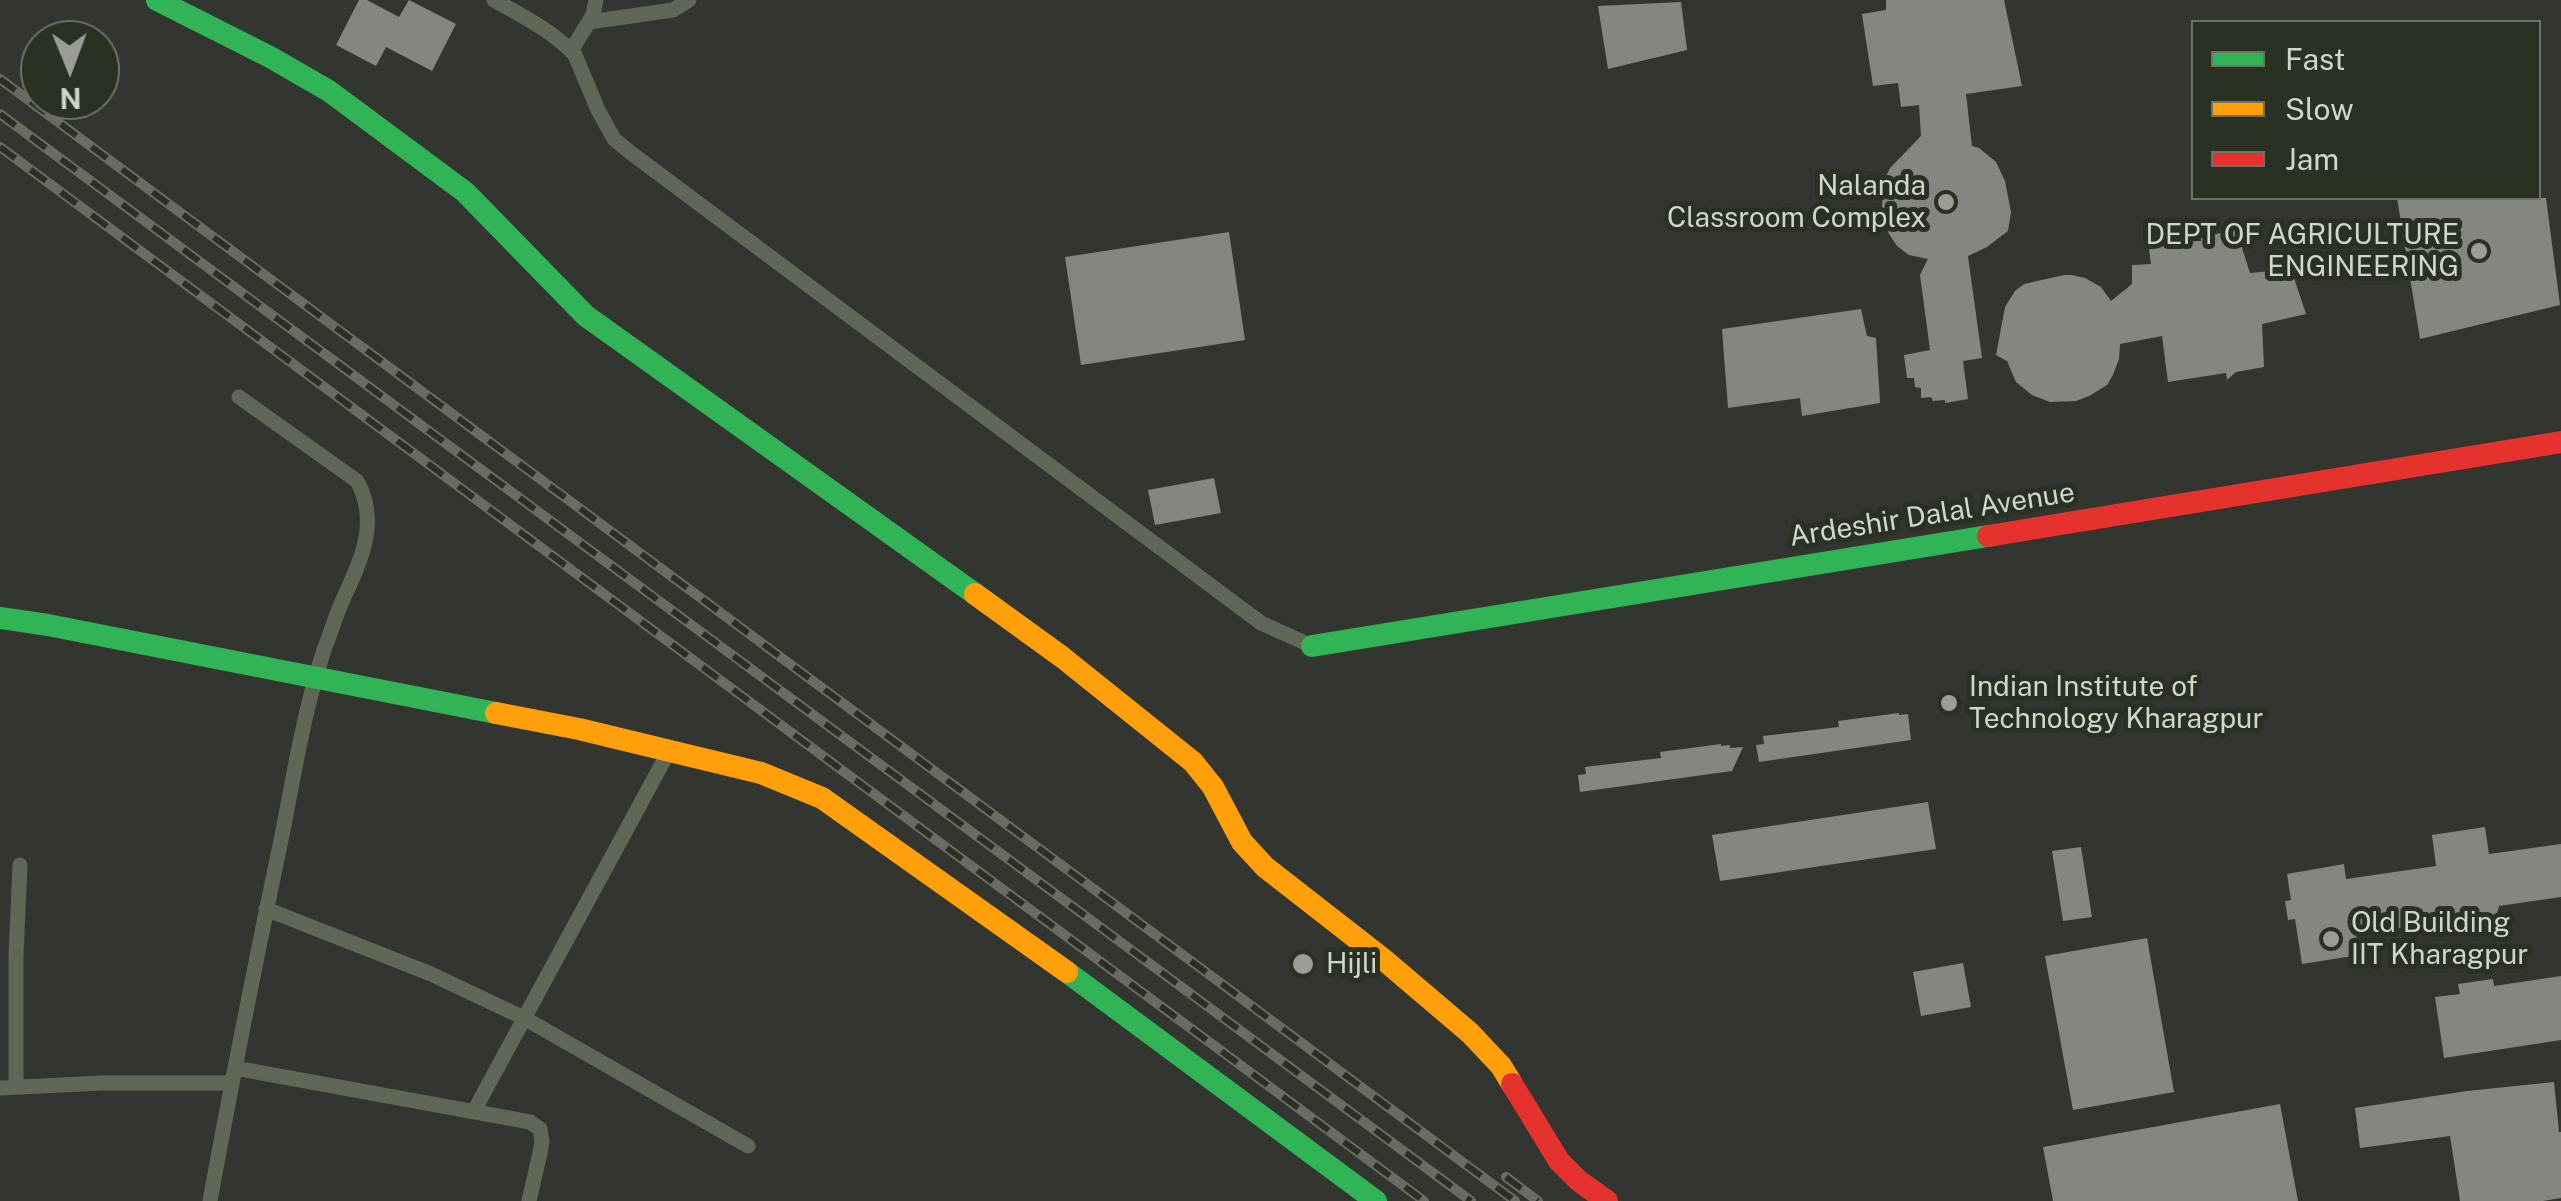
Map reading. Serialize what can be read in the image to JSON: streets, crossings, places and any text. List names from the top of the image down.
{
  "streets": {
    "street": ["Ardeshir Dalal Avenue"]
  },
  "places": [
    "Nalanda Classroom Complex",
    "DEPT OF AGRICULTURE ENGINEERING",
    "Indian Institute of Technology Kharagpur",
    "Old Building IIT Kharagpur",
    "Hijli"
  ],
  "legend": ["Fast", "Slow", "Jam"],
  "north": "bottom"
}
